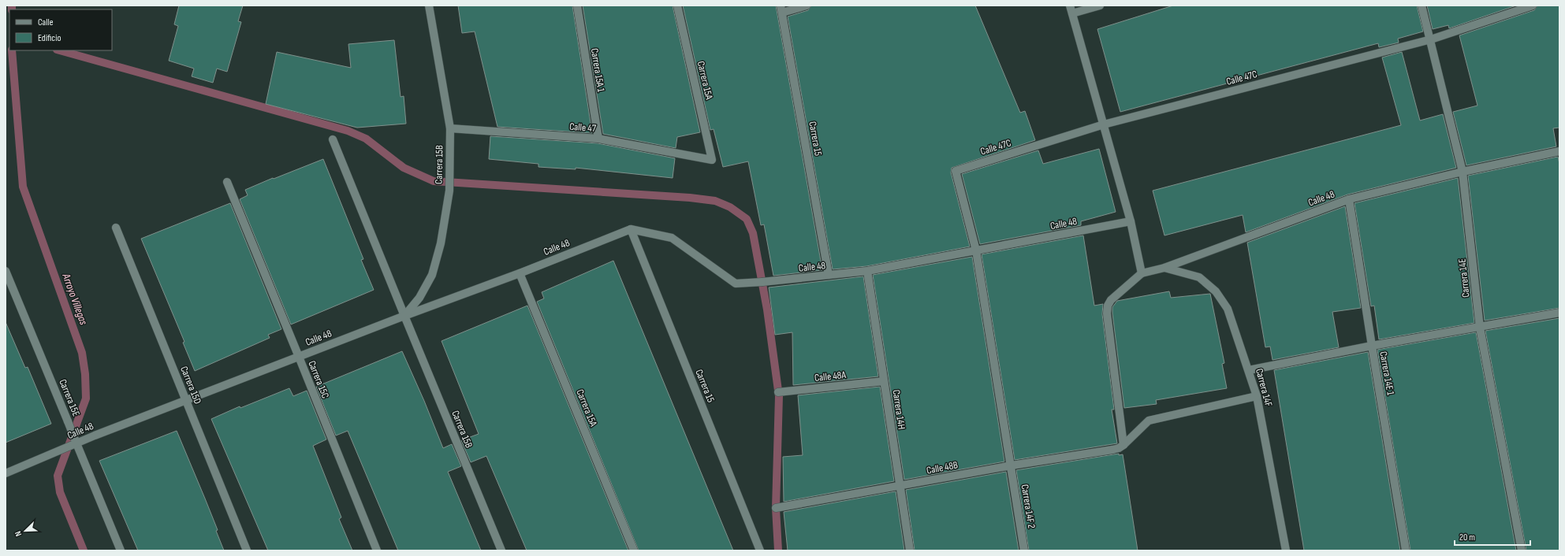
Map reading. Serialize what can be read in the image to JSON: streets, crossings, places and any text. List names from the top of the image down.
{
  "streets": {
    "street": [
      "Carrera 15A 1",
      "Calle 47C",
      "Carrera 15A",
      "Calle 47",
      "Carrera 15",
      "Carrera 15B",
      "Calle 48",
      "Carrera 14E",
      "Carrera 14E 1",
      "Calle 48A",
      "Carrera 15C",
      "Carrera 15D",
      "Carrera 14F",
      "Carrera 15E",
      "Carrera 14H",
      "Calle 48B",
      "Carrera 14F 2"
    ]
  },
  "crossings": [
    ["Carrera 15A 1", "Calle 47"],
    ["Calle 47C", "Carrera 14E"],
    ["Calle 47C", "Carrera 14F 2"],
    ["Carrera 15A", "Calle 47"],
    ["Carrera 15A", "Calle 48"],
    ["Calle 47", "Carrera 15B"],
    ["Carrera 15", "Calle 48"],
    ["Carrera 15B", "Calle 48"],
    ["Calle 48", "Carrera 14E"],
    ["Calle 48", "Carrera 14E 1"],
    ["Calle 48", "Carrera 15C"],
    ["Calle 48", "Carrera 15D"],
    ["Calle 48", "Carrera 14F"],
    ["Calle 48", "Carrera 15E"],
    ["Calle 48", "Carrera 14H"],
    ["Calle 48", "Calle 48B"],
    ["Calle 48", "Carrera 14F 2"],
    ["Calle 48A", "Carrera 14H"],
    ["Carrera 14F", "Calle 48B"],
    ["Carrera 14H", "Calle 48B"],
    ["Calle 48B", "Carrera 14F 2"]
  ],
  "water": ["Arroyo Villegas"],
  "legend": ["Calle", "Edificio"],
  "scale_bar": "20 m",
  "north": "bottom left"
}
